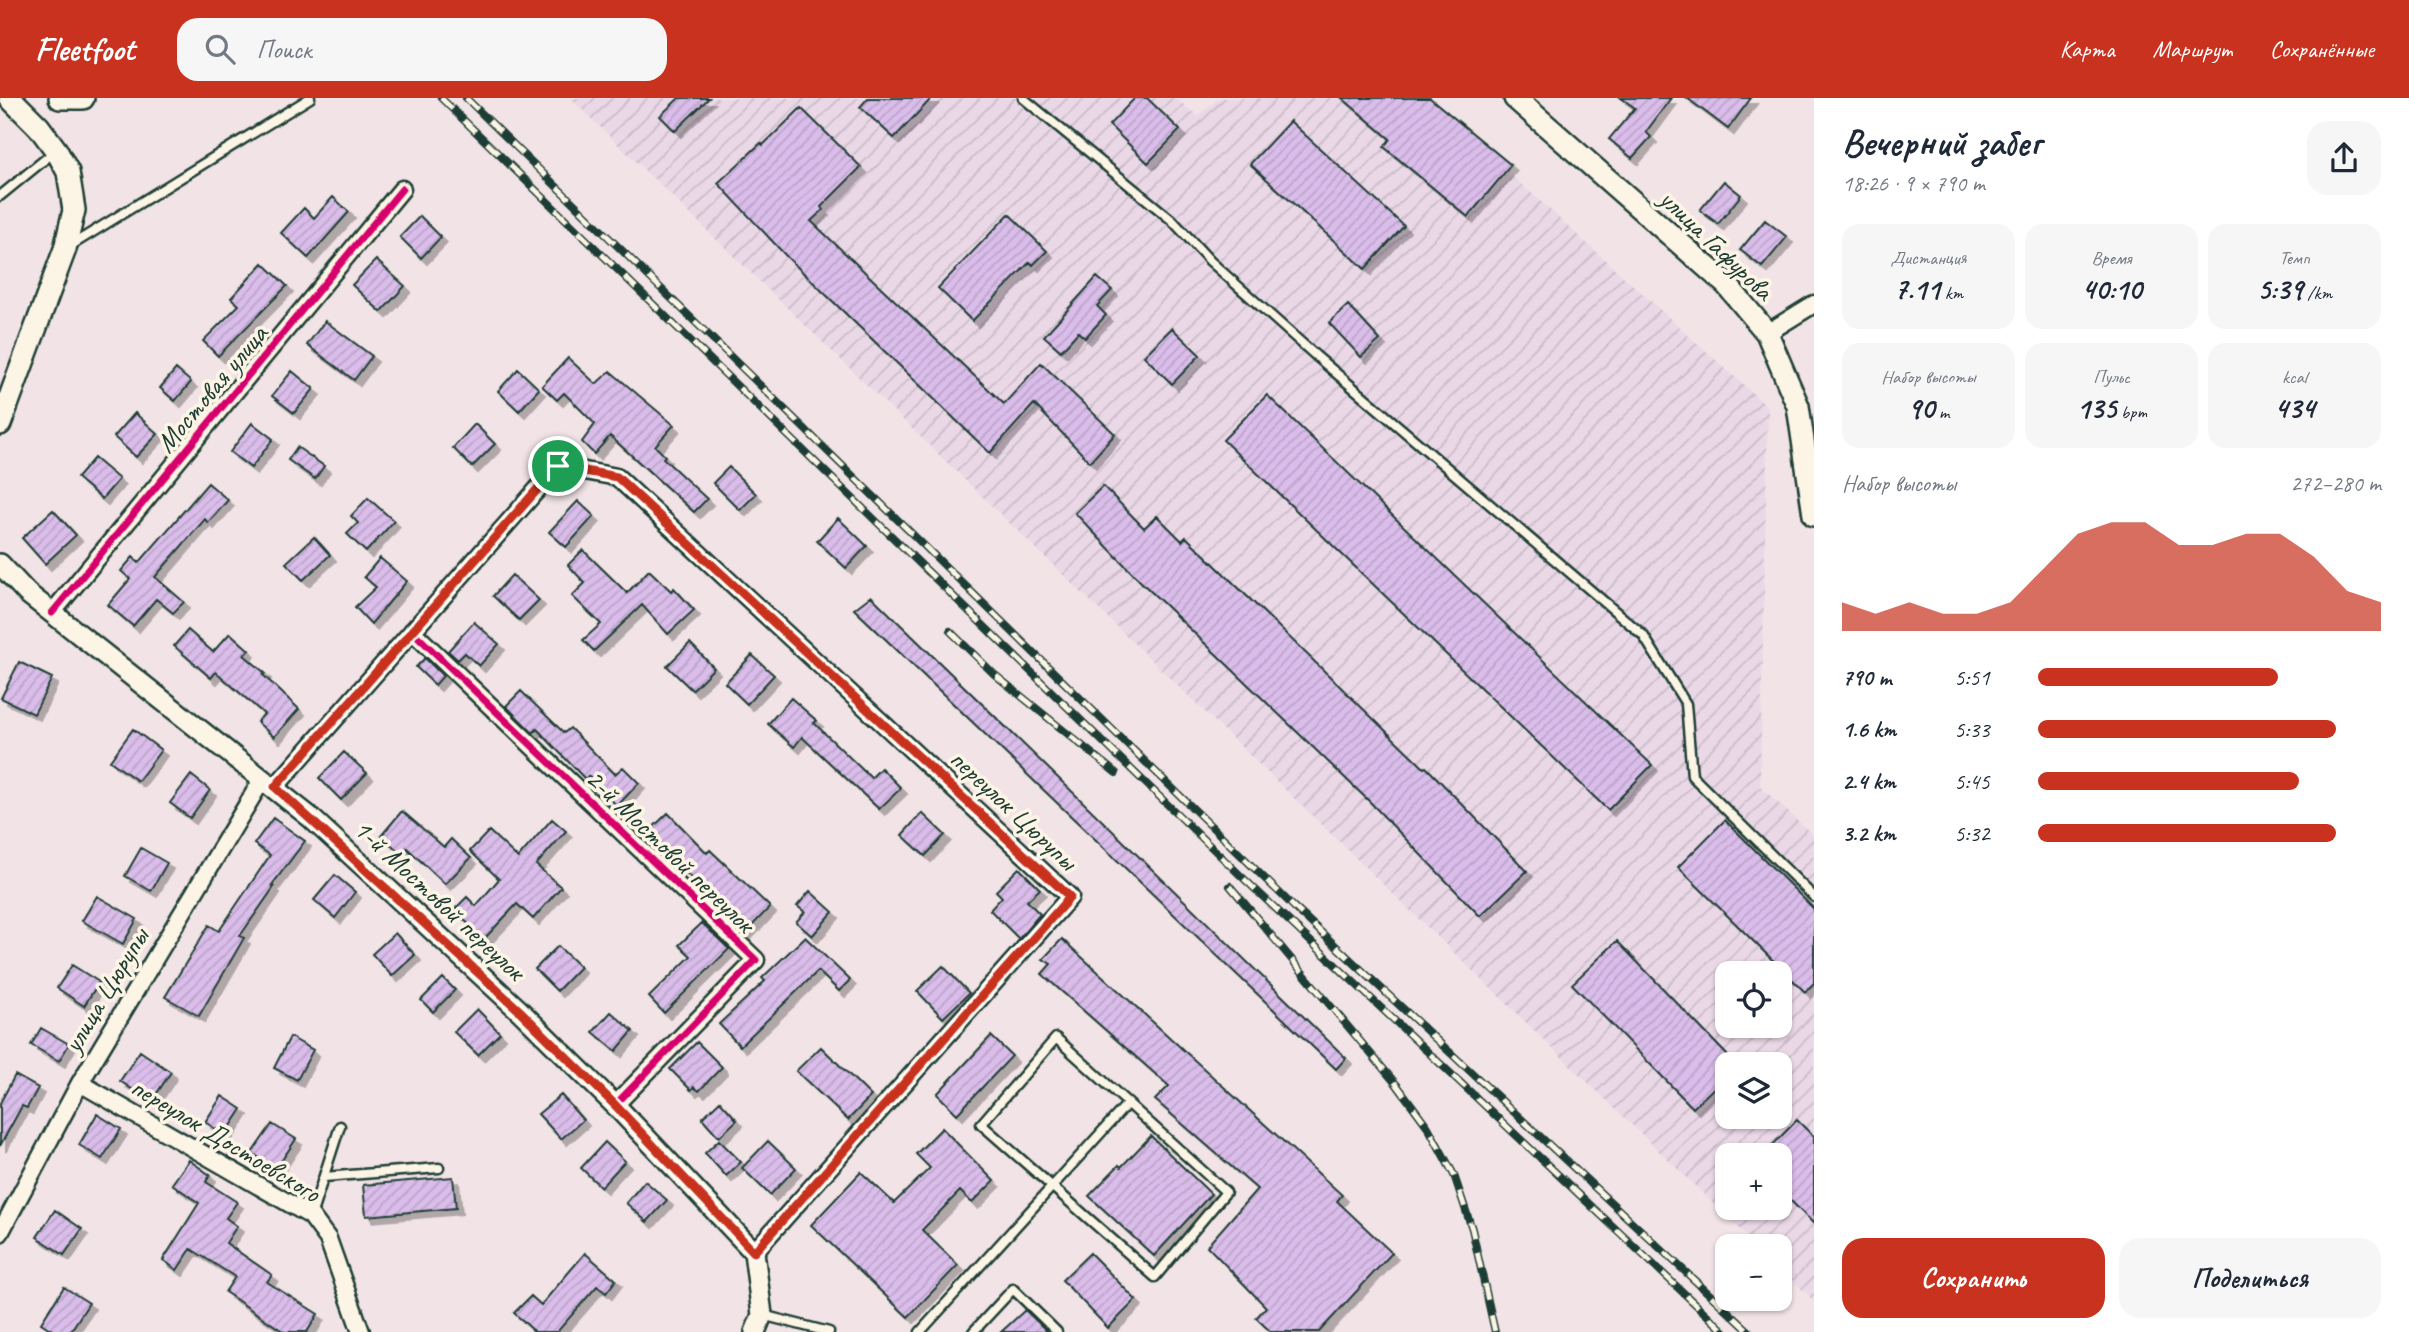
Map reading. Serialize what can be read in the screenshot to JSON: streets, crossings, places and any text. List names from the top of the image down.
{
  "streets": {
    "main road": ["улица Гафурова"],
    "street": [
      "Мостовая улица",
      "переулок Цюрупы",
      "2-й Мостовой переулок",
      "1-й Мостовой переулок",
      "улица Цюрупы",
      "переулок Достоевского"
    ]
  },
  "crossings": [
    ["Мостовая улица", "1-й Мостовой переулок"],
    ["переулок Цюрупы", "1-й Мостовой переулок"],
    ["переулок Цюрупы", "улица Цюрупы"],
    ["2-й Мостовой переулок", "1-й Мостовой переулок"],
    ["2-й Мостовой переулок", "улица Цюрупы"],
    ["1-й Мостовой переулок", "улица Цюрупы"],
    ["улица Цюрупы", "переулок Достоевского"]
  ],
  "page": {
    "header": "Fleetfoot",
    "search": "Поиск",
    "nav": ["Карта", "Маршрут", "Сохранённые"],
    "heading": ["Вечерний забег", "18:26 · 9 × 790 m"],
    "stats": [
      ["Дистанция", "7.11 km"],
      ["Время", "40:10"],
      ["Темп", "5:39 /km"],
      ["Набор высоты", "90 m"],
      ["Пульс", "135 bpm"],
      ["kcal", "434"]
    ],
    "chart": ["Набор высоты", "272–280 m"],
    "list": [
      {
        "name": "790 m",
        "note": "5:51"
      },
      {
        "name": "1.6 km",
        "note": "5:33"
      },
      {
        "name": "2.4 km",
        "note": "5:45"
      },
      {
        "name": "3.2 km",
        "note": "5:32"
      }
    ],
    "map_buttons": ["+", "−"],
    "buttons": ["Сохранить", "Поделиться"]
  }
}
